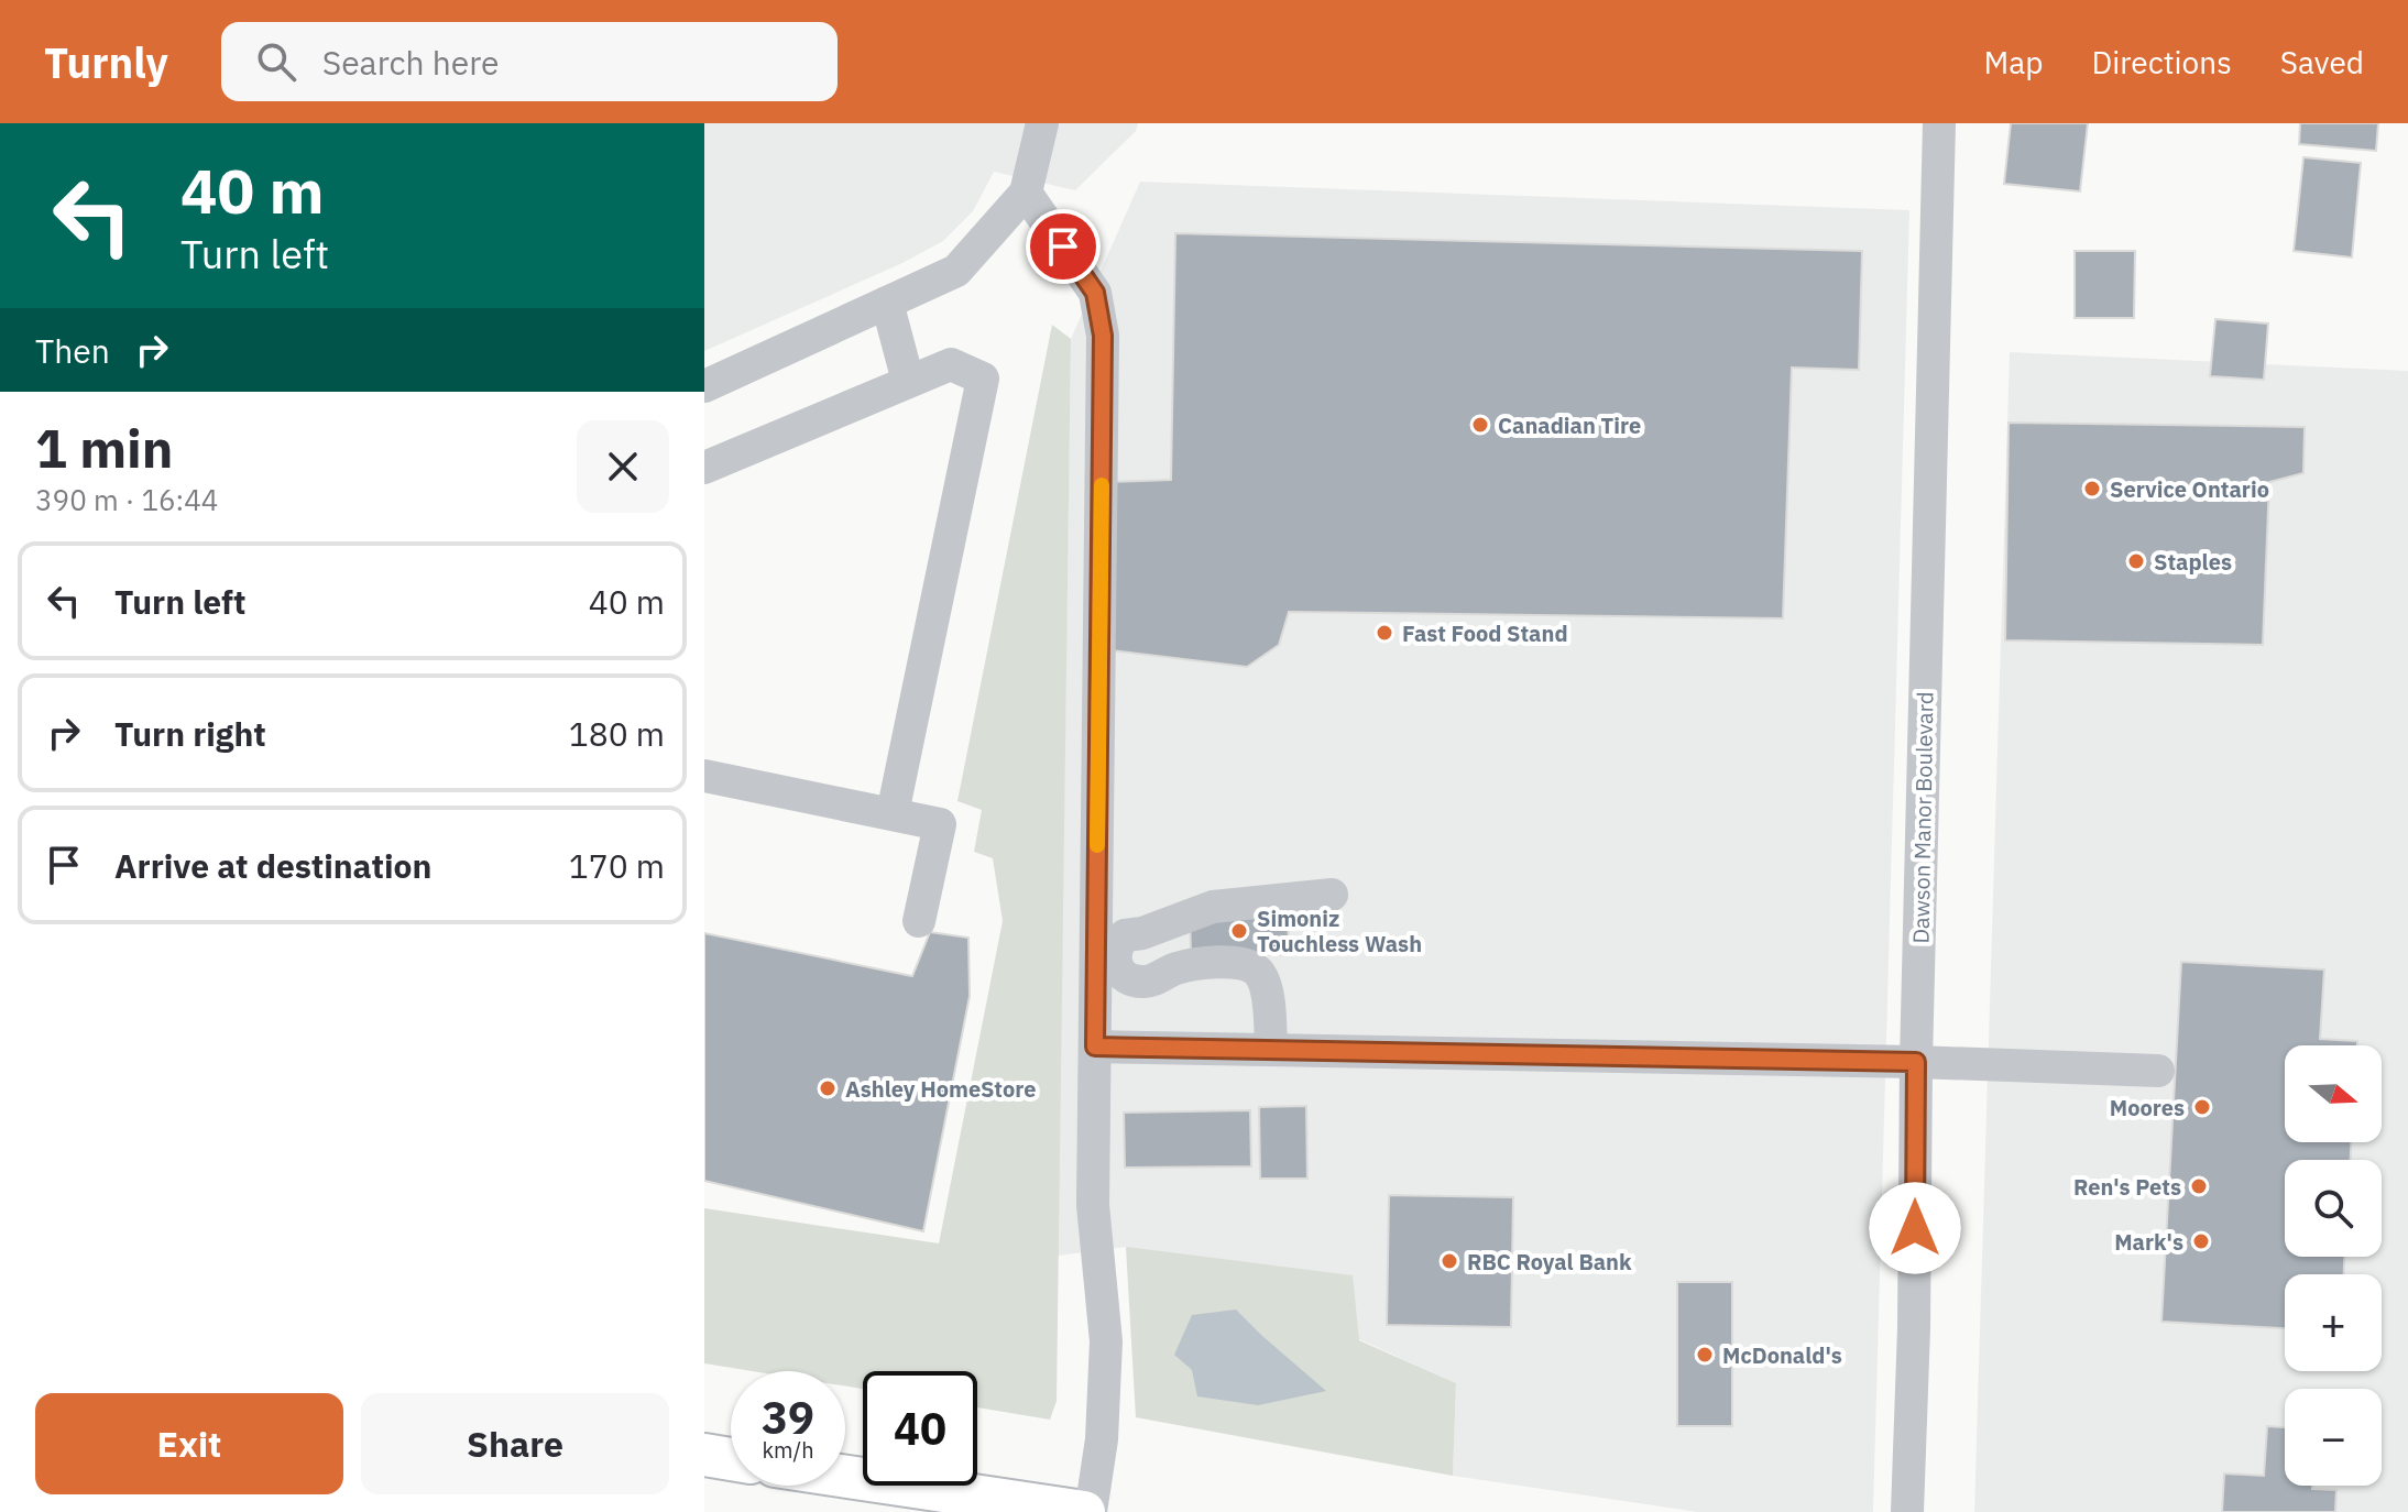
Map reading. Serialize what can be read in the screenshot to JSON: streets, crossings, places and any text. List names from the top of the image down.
{
  "streets": {
    "street": ["Dawson Manor Boulevard"]
  },
  "places": [
    "Canadian Tire",
    "Service Ontario",
    "Staples",
    "Fast Food Stand",
    "Simoniz Touchless Wash",
    "Ashley HomeStore",
    "Moores",
    "Ren's Pets",
    "Mark's",
    "RBC Royal Bank",
    "McDonald's"
  ],
  "north": "right",
  "page": {
    "header": "Turnly",
    "search": "Search here",
    "nav": ["Map", "Directions", "Saved"],
    "turn": ["40 m", "Turn left"],
    "then": "Then",
    "heading": ["1 min", "390 m · 16:44"],
    "list": [
      {
        "name": "Turn left",
        "value": "40 m"
      },
      {
        "name": "Turn right",
        "value": "180 m"
      },
      {
        "name": "Arrive at destination",
        "value": "170 m"
      }
    ],
    "map_buttons": ["+", "−"],
    "speed": "39 km/h",
    "limit": "40",
    "buttons": ["Exit", "Share"]
  }
}
